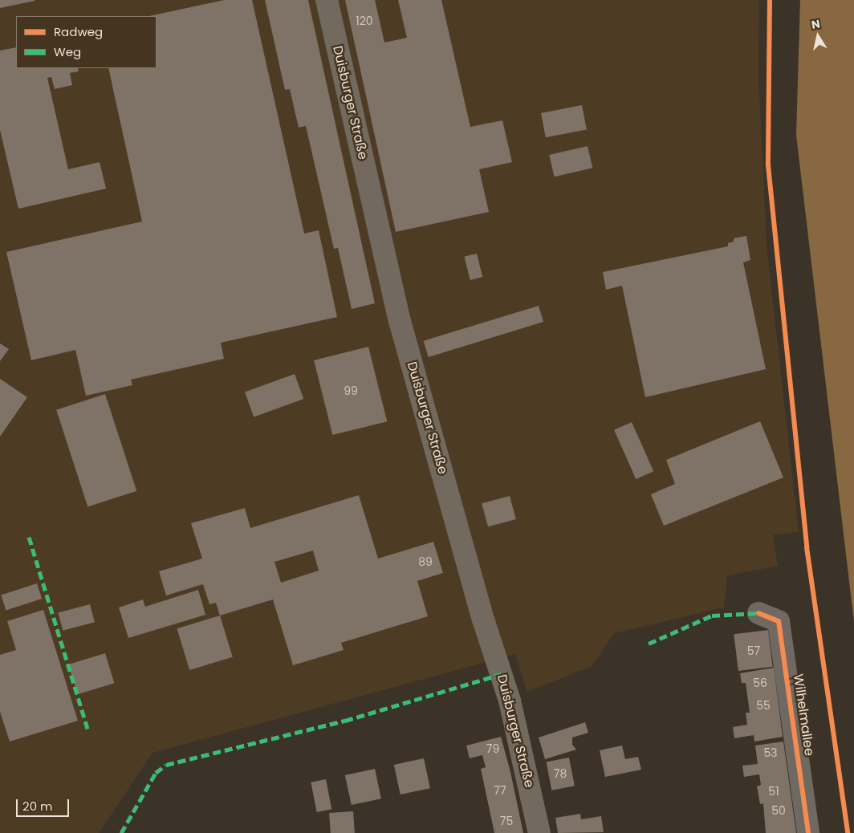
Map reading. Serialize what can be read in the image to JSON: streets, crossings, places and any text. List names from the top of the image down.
{
  "streets": {
    "main road": ["Duisburger Straße"],
    "street": ["Wilhelmallee"]
  },
  "house_numbers": [
    "120",
    "99",
    "89",
    "57",
    "56",
    "55",
    "79",
    "53",
    "78",
    "77",
    "51",
    "50",
    "75"
  ],
  "legend": ["Radweg", "Weg"],
  "scale_bar": "20 m",
  "north": "top"
}
